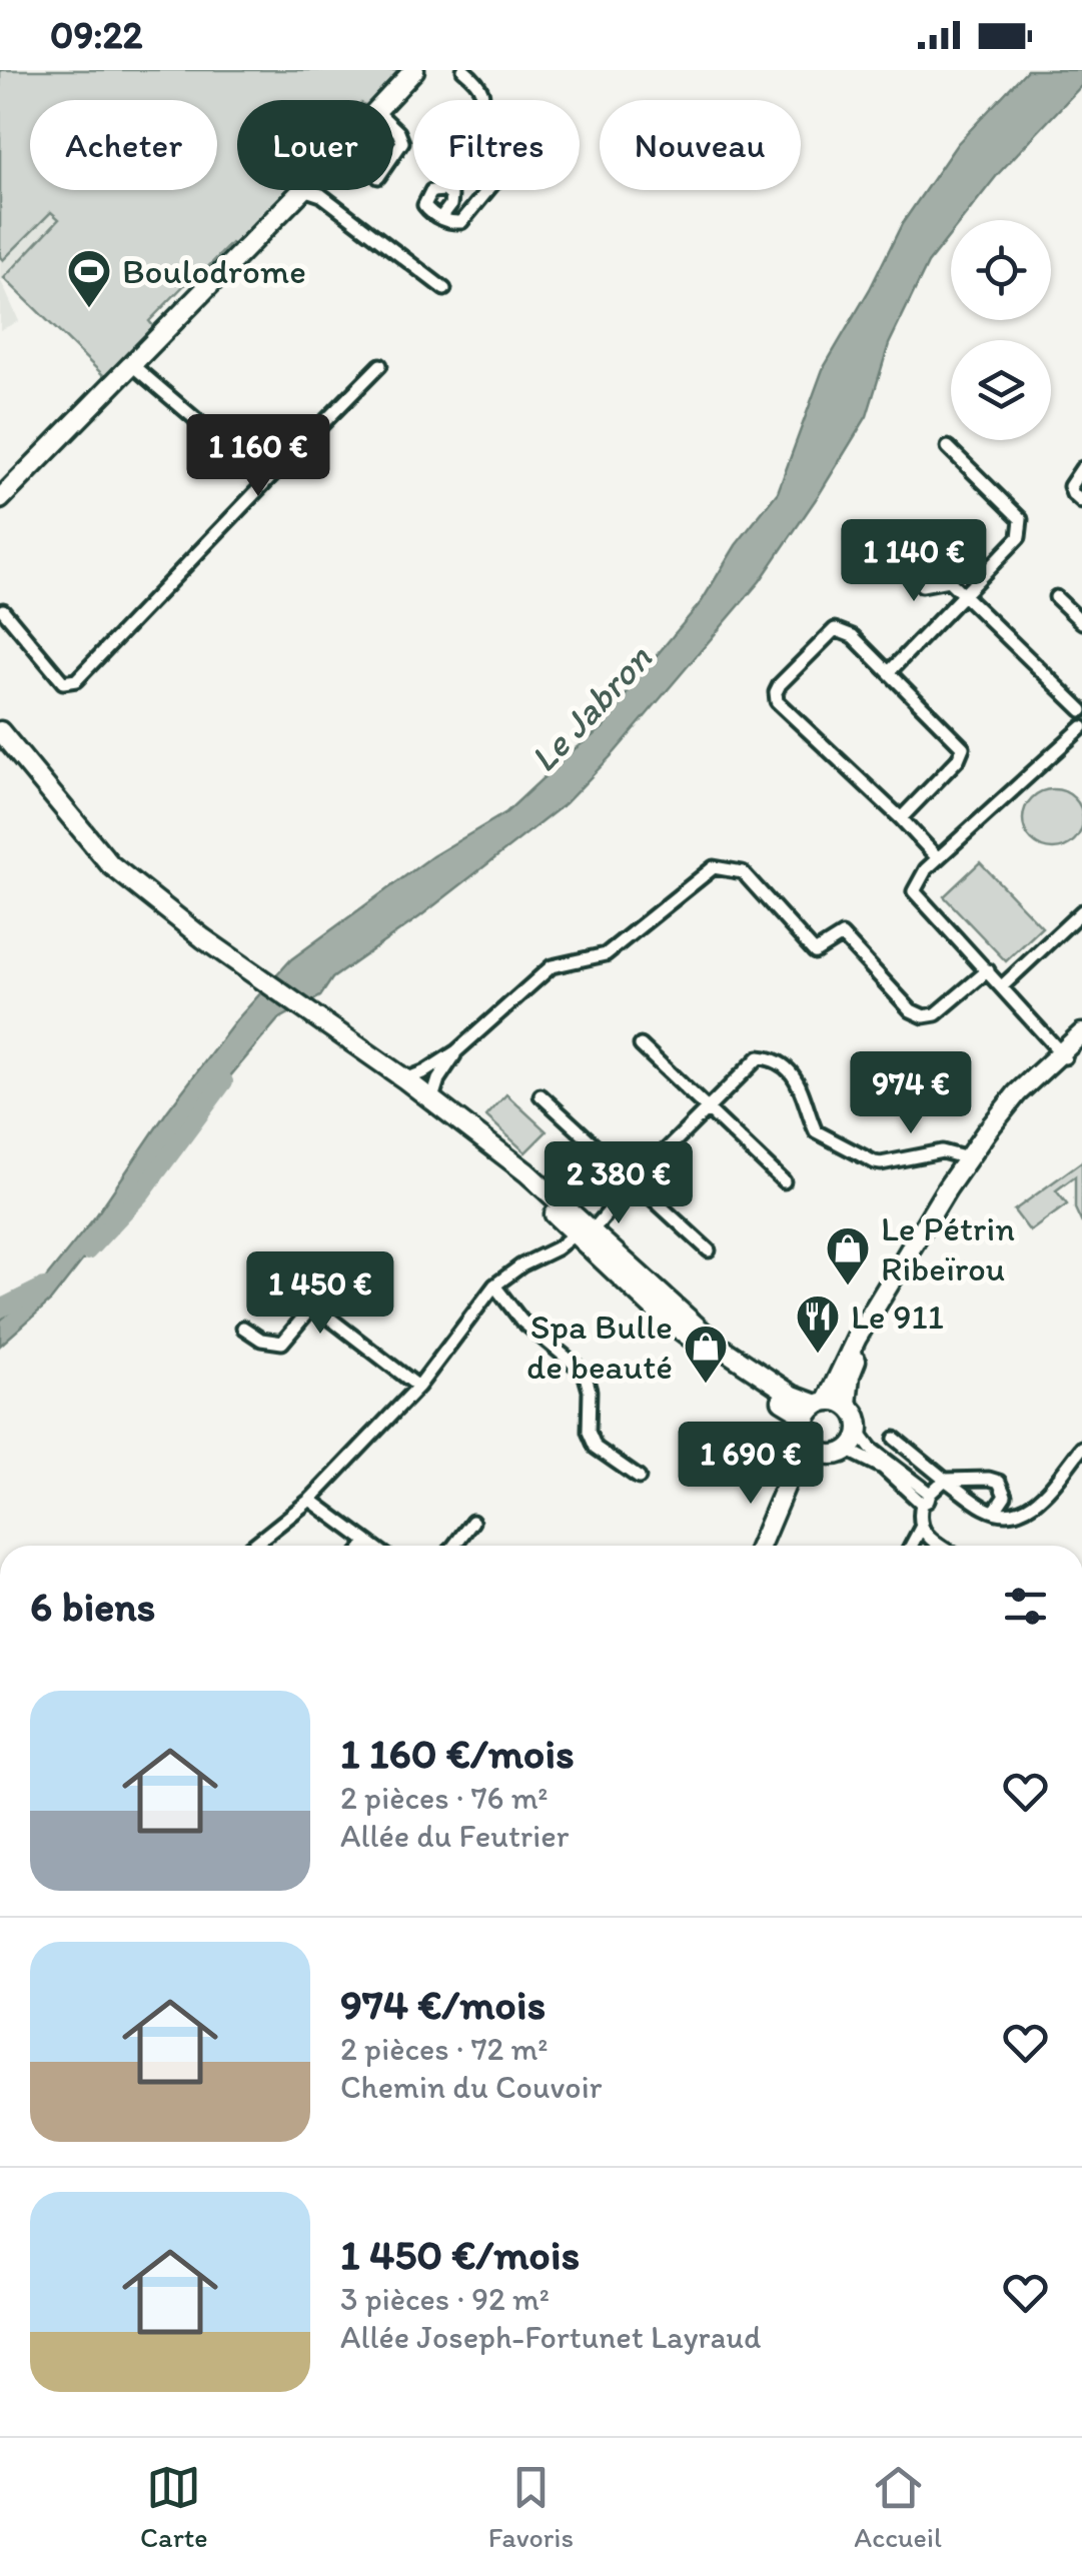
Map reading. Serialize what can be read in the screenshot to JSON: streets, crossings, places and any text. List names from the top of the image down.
{
  "water": ["Le Jabron"],
  "places": {
    "sports": ["Boulodrome"],
    "shop": ["Le Pétrin Ribeïrou", "Spa Bulle de beauté"],
    "restaurant": ["Le 911"]
  },
  "page": {
    "status": "09:22",
    "chip": [
      "Acheter",
      "Louer",
      "Filtres",
      "Nouveau"
    ],
    "price": [
      "1 160 €",
      "1 140 €",
      "974 €",
      "2 380 €",
      "1 450 €",
      "1 690 €"
    ],
    "heading": "6 biens",
    "list": [
      {
        "name": "1 160 €/mois",
        "note": "2 pièces · 76 m² · Allée du Feutrier"
      },
      {
        "name": "974 €/mois",
        "note": "2 pièces · 72 m² · Chemin du Couvoir"
      },
      {
        "name": "1 450 €/mois",
        "note": "3 pièces · 92 m² · Allée Joseph-Fortunet Layraud"
      }
    ],
    "tabs": ["Carte", "Favoris", "Accueil"]
  }
}
